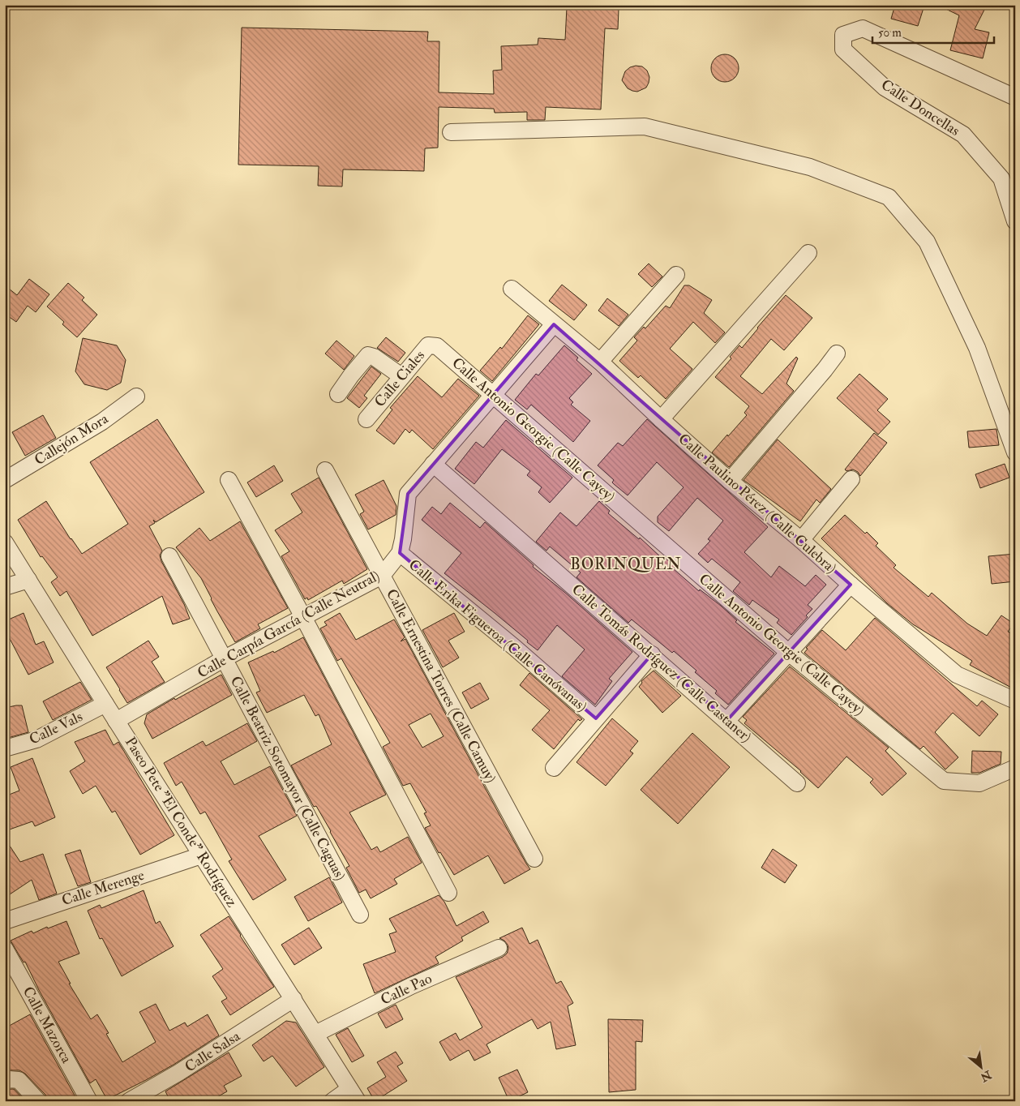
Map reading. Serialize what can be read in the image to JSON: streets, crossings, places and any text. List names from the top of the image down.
{
  "streets": {
    "street": [
      "Calle Doncellas",
      "Calle Ciales",
      "Calle Antonio Georgie (Calle Cayey)",
      "Callejón Mora",
      "Calle Paulino Pérez (Calle Culebra)",
      "Calle Carpía García (Calle Neutral)",
      "Calle Erika Figueroa (Calle Canóvanas)",
      "Calle Tomás Rodríguez (Calle Castaner)",
      "Calle Ernestina Torres (Calle Camuy)",
      "Calle Vals",
      "Calle Beatriz Sotomayor (Calle Caguas)",
      "Paseo Pete \"El Conde\" Rodríguez",
      "Calle Merenge",
      "Calle Pao",
      "Calle Mazorca",
      "Calle Salsa"
    ]
  },
  "crossings": [
    ["Calle Ciales", "Calle Antonio Georgie (Calle Cayey)"],
    ["Calle Antonio Georgie (Calle Cayey)", "Calle Carpía García (Calle Neutral)"],
    ["Calle Paulino Pérez (Calle Culebra)", "Calle Carpía García (Calle Neutral)"],
    ["Calle Carpía García (Calle Neutral)", "Calle Erika Figueroa (Calle Canóvanas)"],
    ["Calle Carpía García (Calle Neutral)", "Calle Tomás Rodríguez (Calle Castaner)"],
    ["Calle Carpía García (Calle Neutral)", "Calle Ernestina Torres (Calle Camuy)"],
    ["Calle Carpía García (Calle Neutral)", "Calle Beatriz Sotomayor (Calle Caguas)"],
    ["Calle Carpía García (Calle Neutral)", "Paseo Pete \"El Conde\" Rodríguez"],
    ["Calle Vals", "Paseo Pete \"El Conde\" Rodríguez"],
    ["Paseo Pete \"El Conde\" Rodríguez", "Calle Merenge"],
    ["Paseo Pete \"El Conde\" Rodríguez", "Calle Pao"],
    ["Paseo Pete \"El Conde\" Rodríguez", "Calle Salsa"]
  ],
  "districts": ["BORINQUEN"],
  "scale_bar": "50 m",
  "north": "bottom right"
}
